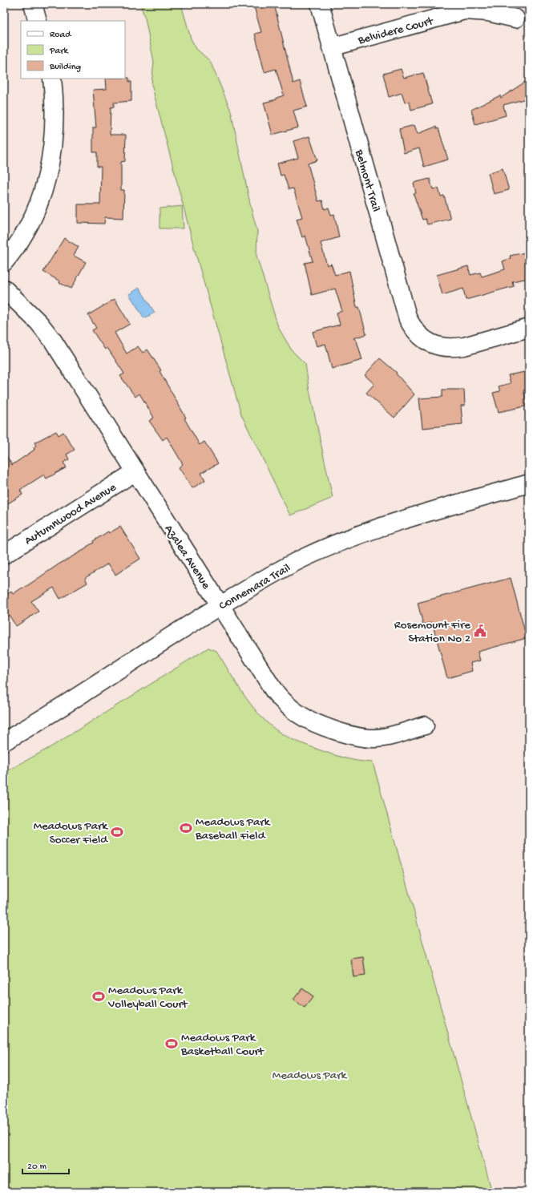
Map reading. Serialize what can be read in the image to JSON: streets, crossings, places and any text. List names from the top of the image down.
{
  "streets": {
    "street": [
      "Belvidere Court",
      "Belmont Trail",
      "Autumnwood Avenue",
      "Azalea Avenue",
      "Connemara Trail"
    ]
  },
  "crossings": [
    ["Belvidere Court", "Belmont Trail"],
    ["Autumnwood Avenue", "Azalea Avenue"],
    ["Azalea Avenue", "Connemara Trail"]
  ],
  "parks": ["Meadows Park"],
  "places": {
    "public building": ["Rosemount Fire Station No 2"],
    "sports": [
      "Meadows Park Baseball Field",
      "Meadows Park Soccer Field",
      "Meadows Park Volleyball Court",
      "Meadows Park Basketball Court"
    ]
  },
  "legend": ["Road", "Park", "Building"],
  "scale_bar": "20 m"
}
